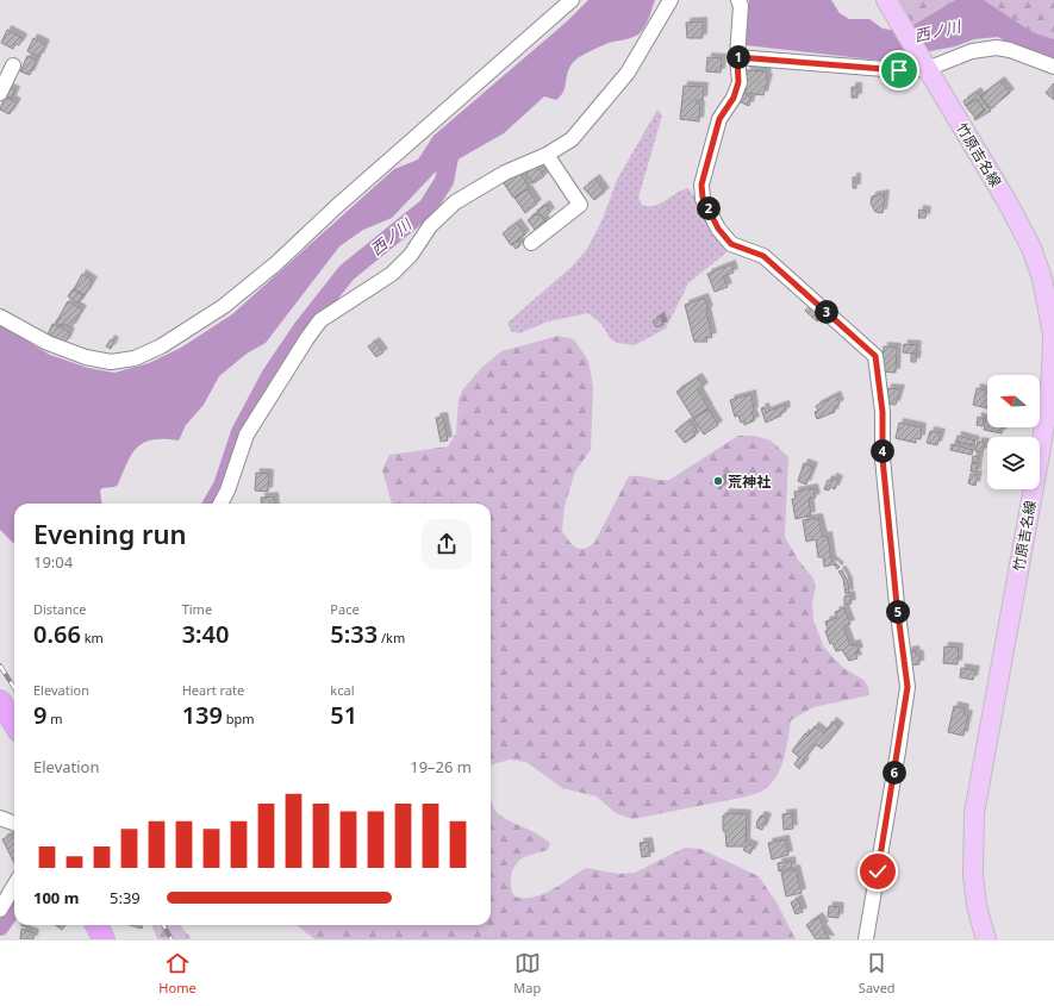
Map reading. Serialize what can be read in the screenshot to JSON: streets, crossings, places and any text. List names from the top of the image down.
{
  "streets": {
    "main road": ["竹原吉名線"]
  },
  "water": ["西ノ川"],
  "places": ["荒神社"],
  "north": "left",
  "page": {
    "pins": [
      "1",
      "2",
      "3",
      "4",
      "5",
      "6"
    ],
    "heading": ["Evening run", "19:04"],
    "stats": [
      ["Distance", "0.66 km"],
      ["Time", "3:40"],
      ["Pace", "5:33 /km"],
      ["Elevation", "9 m"],
      ["Heart rate", "139 bpm"],
      ["kcal", "51"]
    ],
    "chart": ["Elevation", "19–26 m"],
    "list": [
      {
        "name": "100 m",
        "note": "5:39"
      }
    ],
    "tabs": ["Home", "Map", "Saved"]
  }
}
